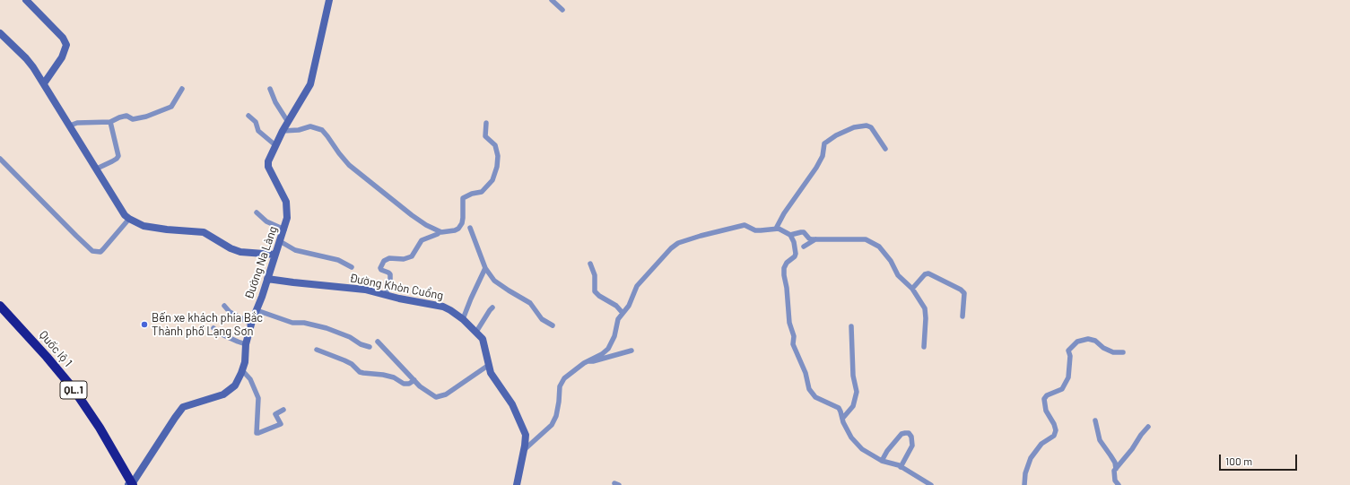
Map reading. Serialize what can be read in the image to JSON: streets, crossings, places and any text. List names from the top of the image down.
{
  "streets": {
    "highway": ["Quốc lộ 1", "QL.1"],
    "street": ["Đường Na Làng", "Đường Khòn Cuổng"]
  },
  "crossings": [
    ["Đường Na Làng", "Đường Khòn Cuổng"],
    ["Đường Na Làng", "Quốc lộ 1"]
  ],
  "places": ["Bến xe khách phía Bắc Thành phố Lạng Sơn"],
  "scale_bar": "100 m"
}
